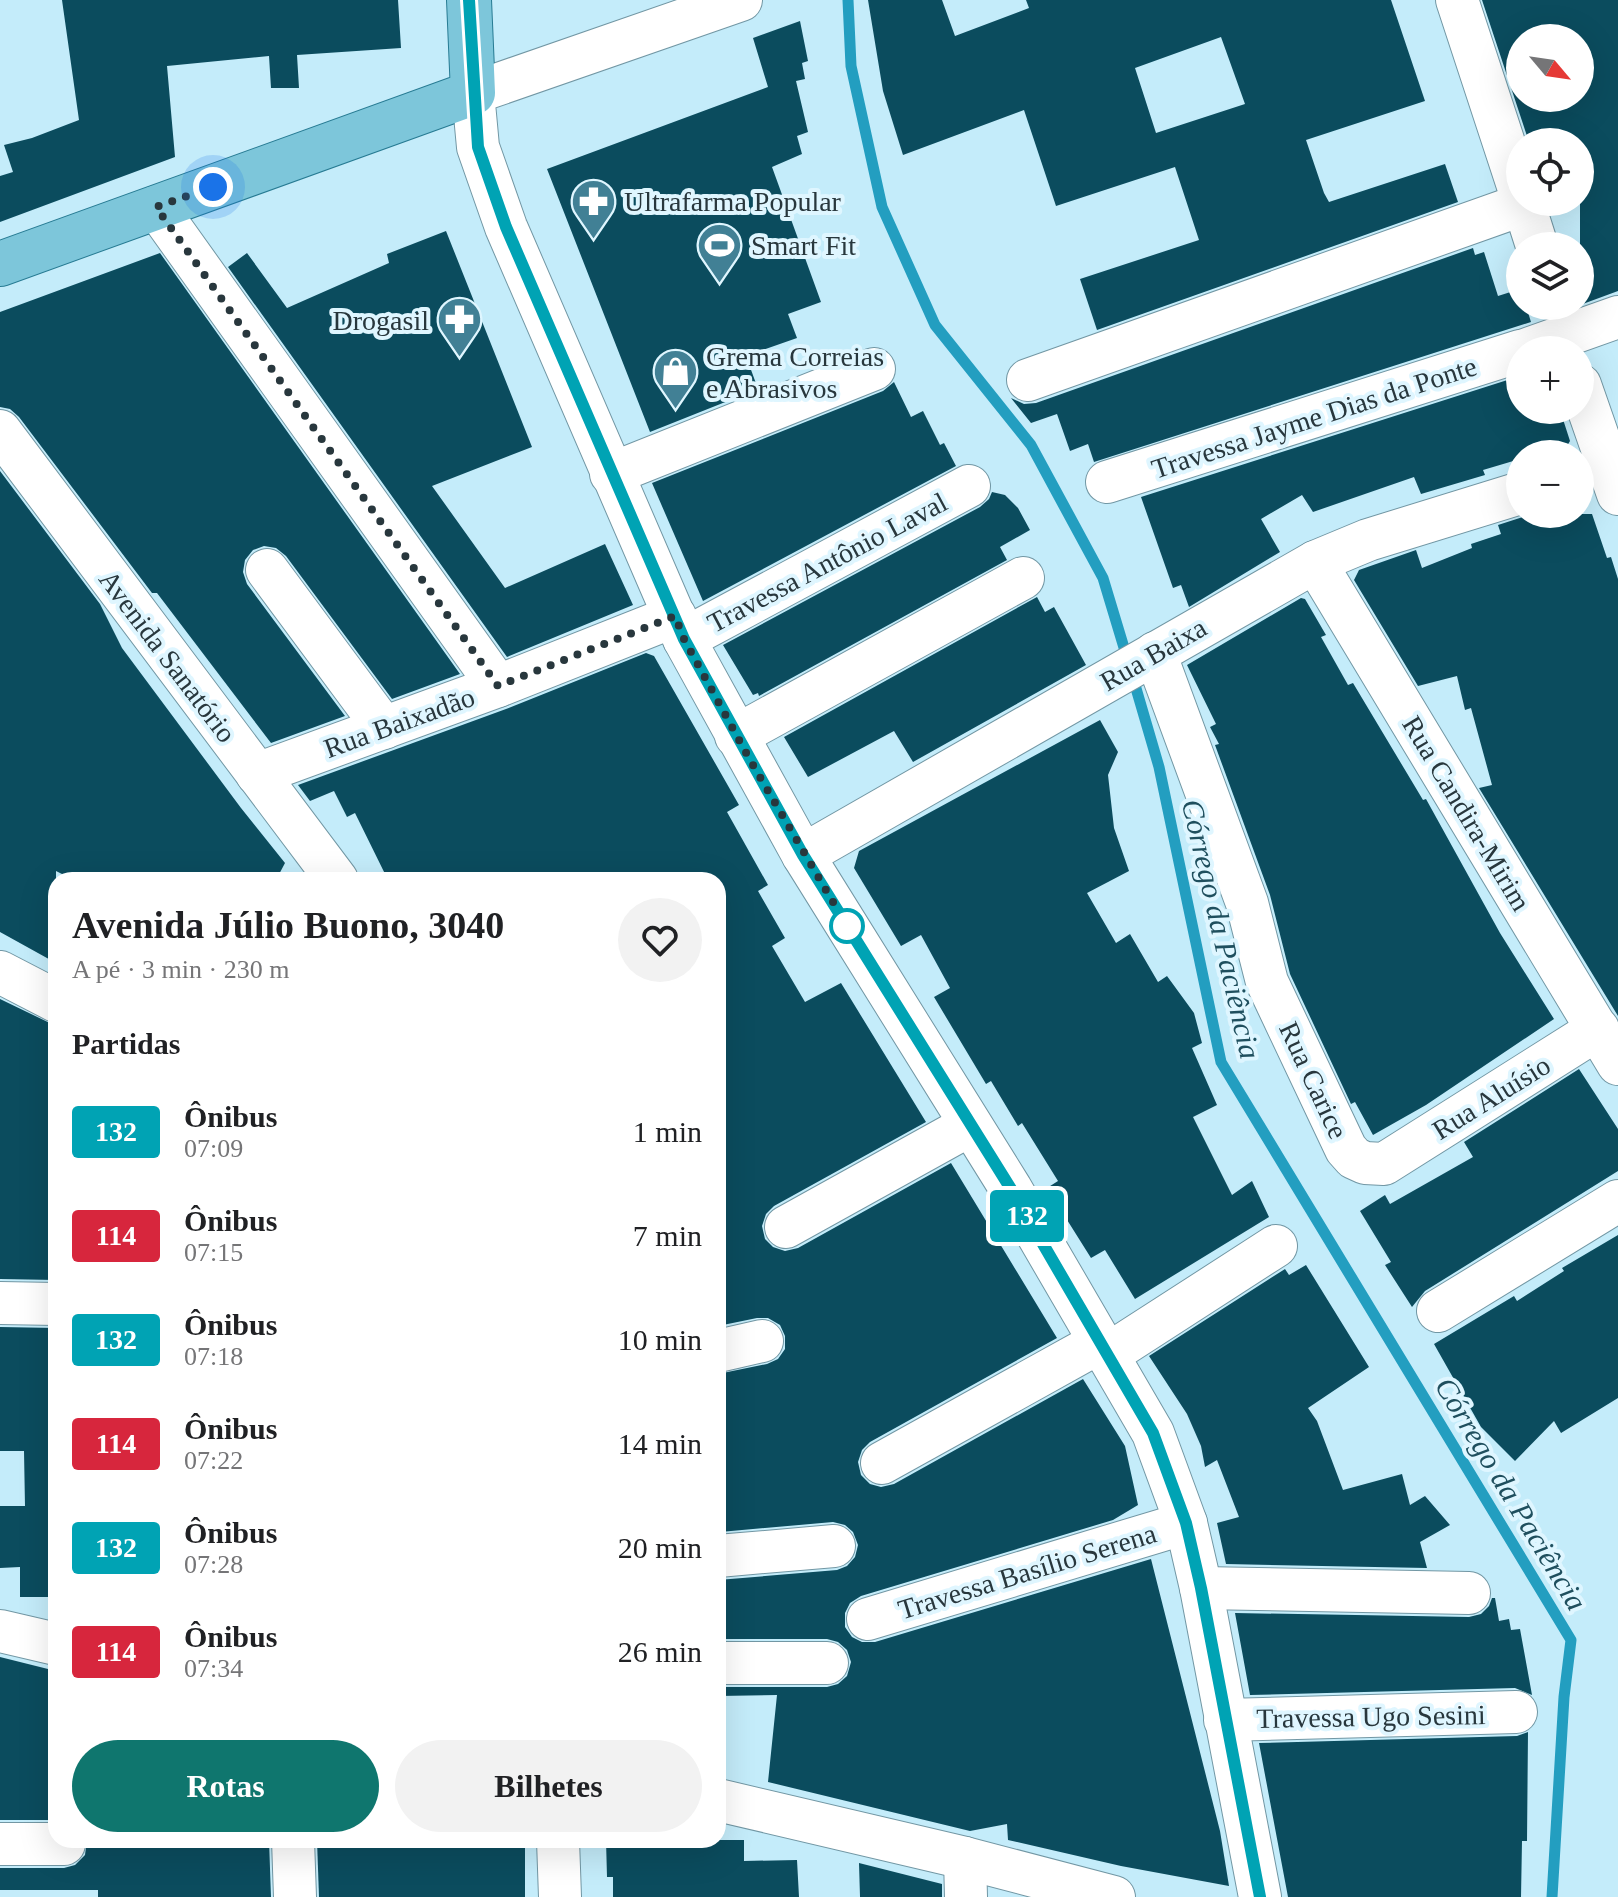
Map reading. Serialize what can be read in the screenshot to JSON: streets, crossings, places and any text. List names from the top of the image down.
{
  "streets": {
    "street": [
      "Travessa Jayme Dias da Ponte",
      "Travessa Antônio Laval",
      "Rua Baixa",
      "Avenida Sanatório",
      "Rua Baixadão",
      "Rua Candira-Mirim",
      "Rua Carice",
      "Rua Aluísio",
      "Travessa Basílio Serena",
      "Travessa Ugo Sesini"
    ]
  },
  "crossings": [
    ["Travessa Antônio Laval", "Rua Baixadão"],
    ["Rua Baixa", "Rua Candira-Mirim"],
    ["Rua Baixa", "Rua Carice"],
    ["Avenida Sanatório", "Rua Baixadão"],
    ["Rua Candira-Mirim", "Rua Aluísio"],
    ["Rua Carice", "Rua Aluísio"]
  ],
  "water": ["Córrego da Paciência"],
  "places": {
    "pharmacy": ["Ultrafarma Popular", "Drogasil"],
    "sports": ["Smart Fit"],
    "shop": ["Grema Correias e Abrasivos"]
  },
  "lines": ["bus line 132"],
  "north": "bottom right",
  "page": {
    "on_map": "132",
    "map_buttons": ["+", "−"],
    "heading": [
      ["Avenida Júlio Buono, 3040", "A pé · 3 min · 230 m"],
      "Partidas"
    ],
    "list": [
      {
        "mark": "132",
        "name": "Ônibus",
        "note": "07:09",
        "value": "1 min"
      },
      {
        "mark": "114",
        "name": "Ônibus",
        "note": "07:15",
        "value": "7 min"
      },
      {
        "mark": "132",
        "name": "Ônibus",
        "note": "07:18",
        "value": "10 min"
      },
      {
        "mark": "114",
        "name": "Ônibus",
        "note": "07:22",
        "value": "14 min"
      },
      {
        "mark": "132",
        "name": "Ônibus",
        "note": "07:28",
        "value": "20 min"
      },
      {
        "mark": "114",
        "name": "Ônibus",
        "note": "07:34",
        "value": "26 min"
      }
    ],
    "buttons": ["Rotas", "Bilhetes"]
  }
}
